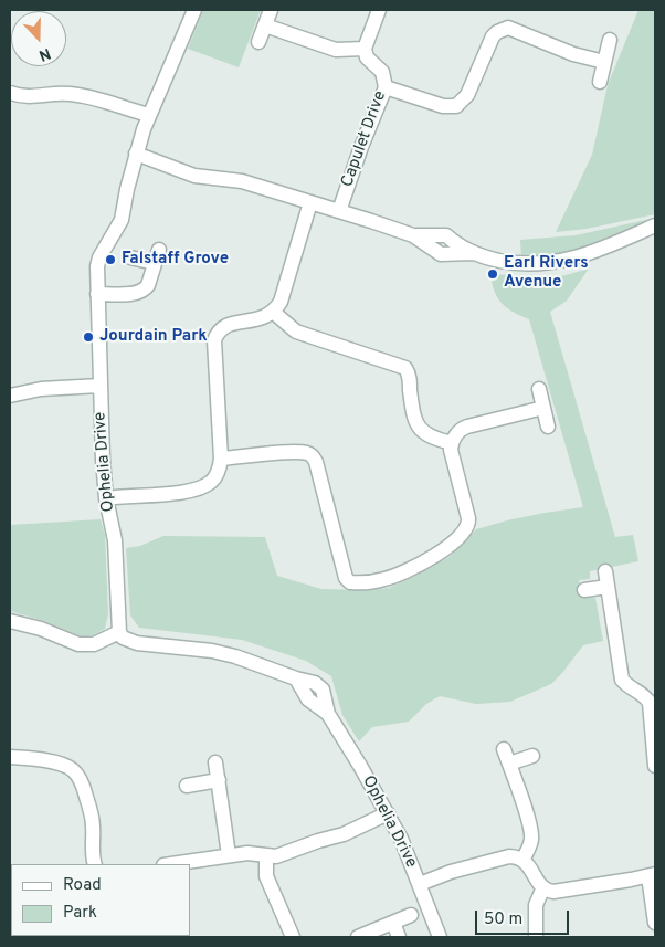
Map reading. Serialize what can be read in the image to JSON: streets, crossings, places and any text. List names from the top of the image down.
{
  "streets": {
    "street": ["Capulet Drive", "Ophelia Drive"]
  },
  "places": ["Falstaff Grove", "Earl Rivers Avenue", "Jourdain Park"],
  "legend": ["Road", "Park"],
  "scale_bar": "50 m",
  "north": "bottom"
}
